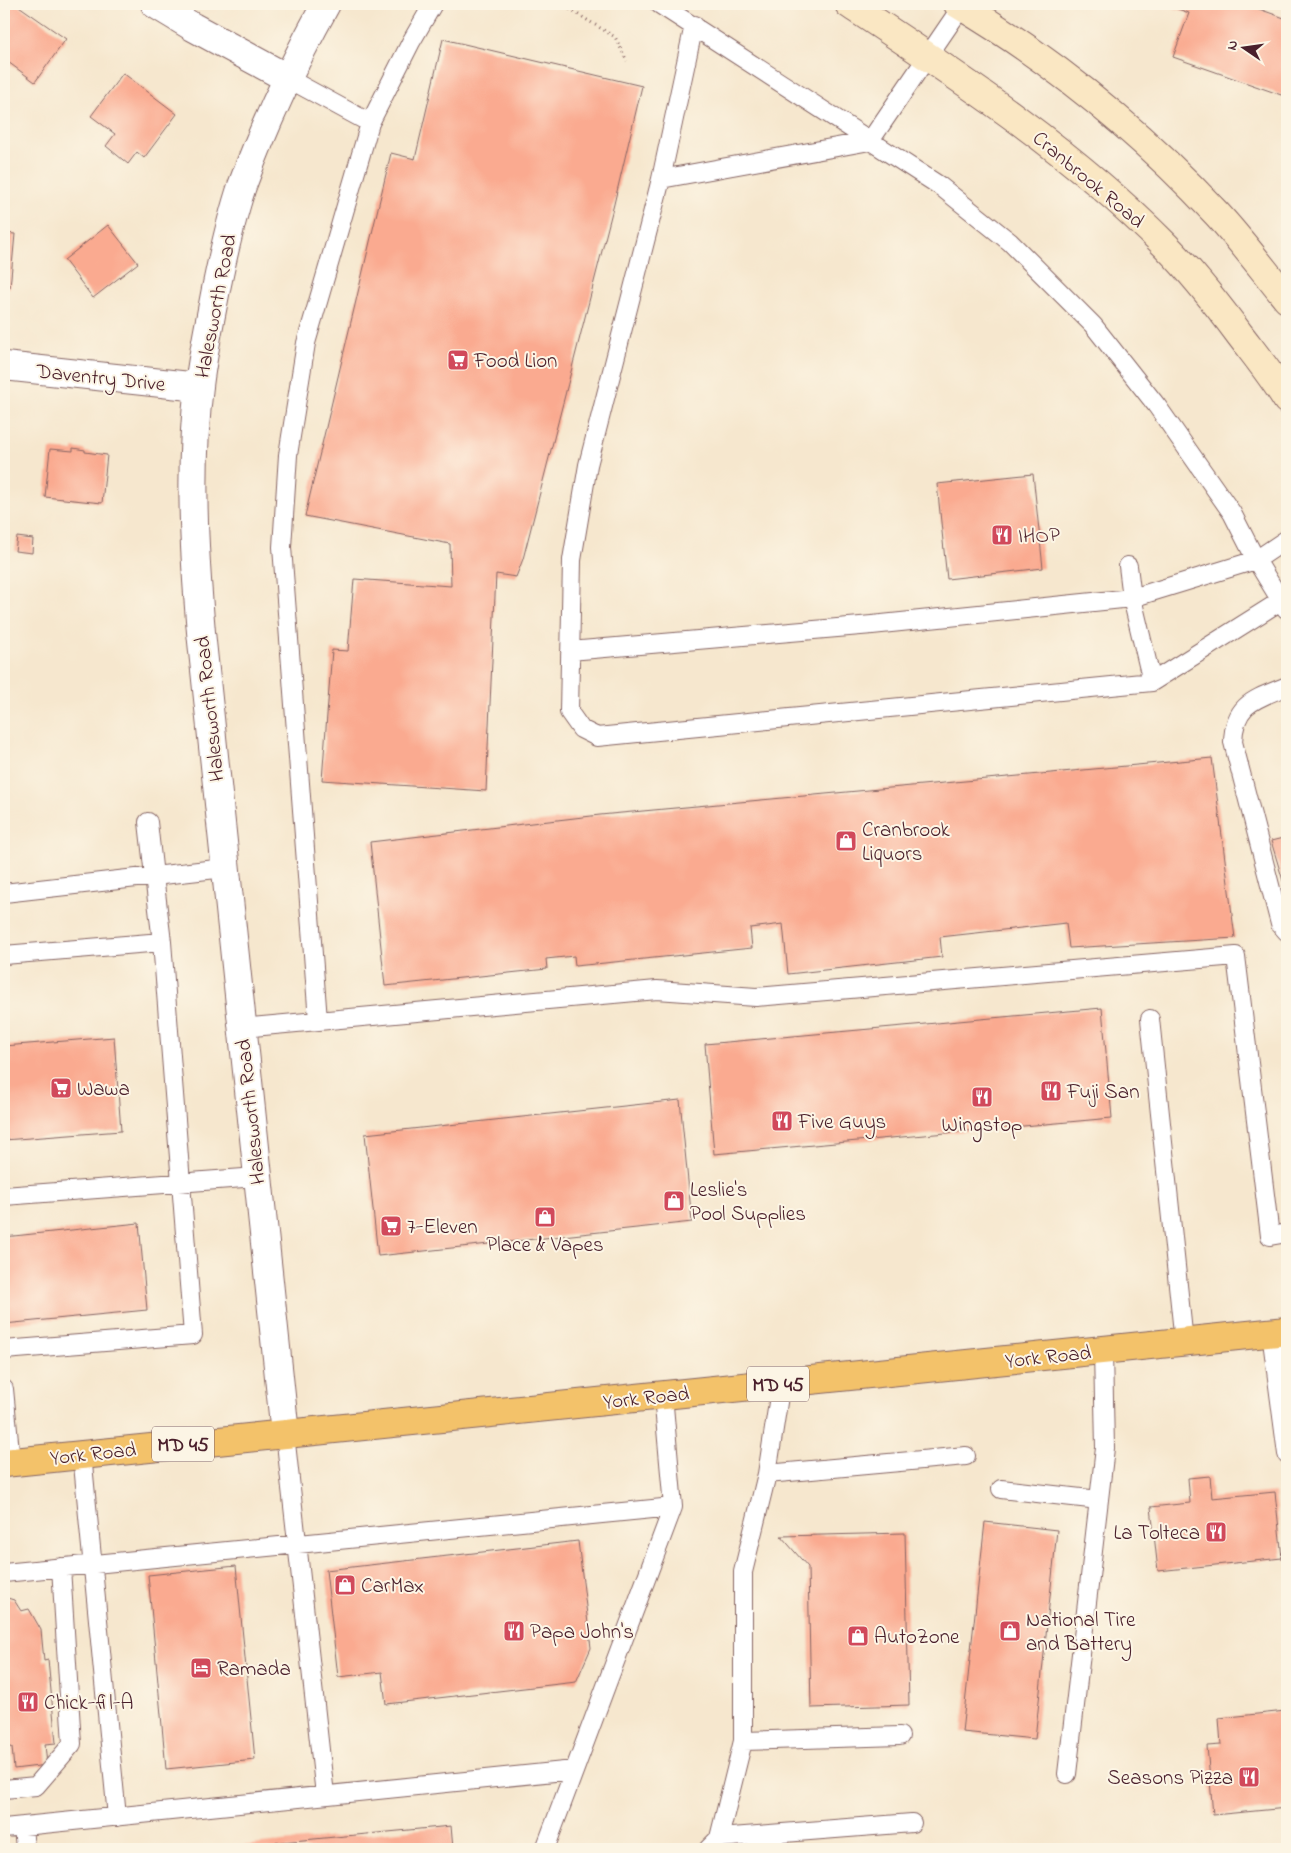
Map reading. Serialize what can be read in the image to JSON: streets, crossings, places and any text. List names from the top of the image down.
{
  "streets": {
    "main road": ["York Road", "MD 45"],
    "street": ["Cranbrook Road", "Halesworth Road", "Daventry Drive"]
  },
  "crossings": [
    ["Halesworth Road", "Daventry Drive"],
    ["Halesworth Road", "York Road"]
  ],
  "places": {
    "supermarket": ["Food Lion", "Wawa", "7-Eleven"],
    "restaurant": [
      "IHOP",
      "Fuji San",
      "Wingstop",
      "Five Guys",
      "La Tolteca",
      "Papa John's",
      "Chick-fil-A",
      "Seasons Pizza"
    ],
    "shop": [
      "Cranbrook Liquors",
      "Leslie's Pool Supplies",
      "Place & Vapes",
      "CarMax",
      "National Tire and Battery",
      "AutoZone"
    ],
    "hotel": ["Ramada"]
  },
  "north": "left"
}
